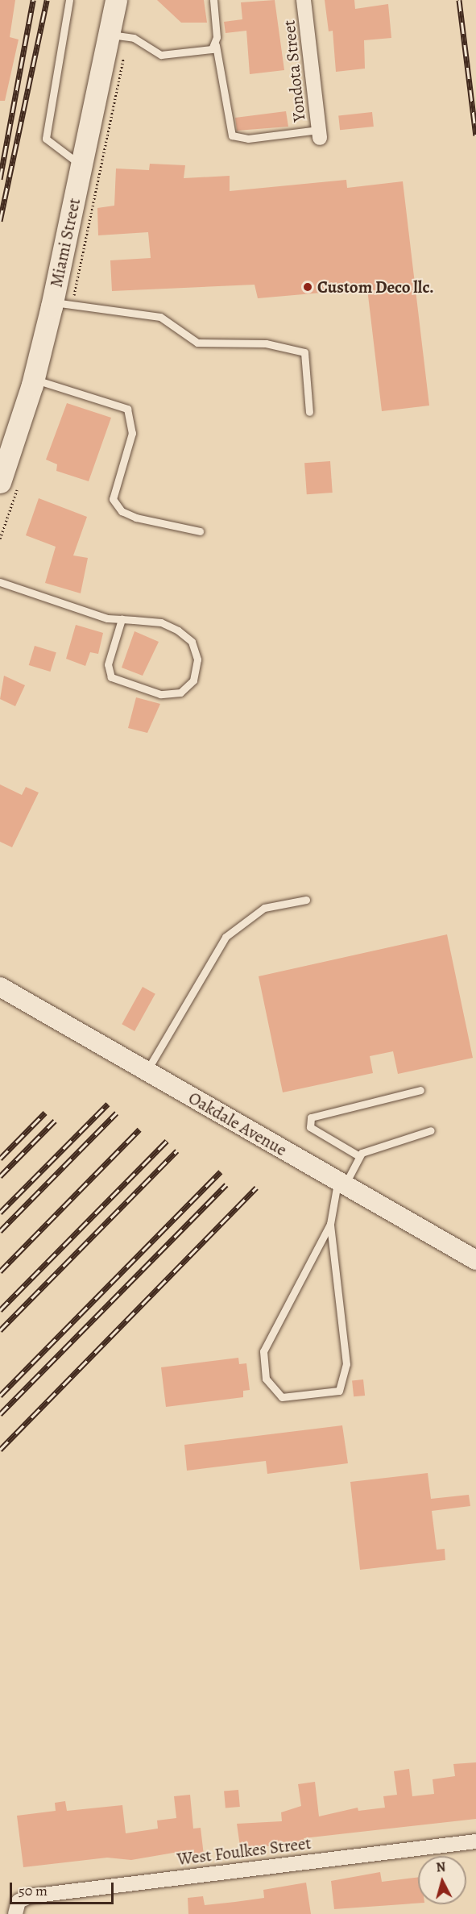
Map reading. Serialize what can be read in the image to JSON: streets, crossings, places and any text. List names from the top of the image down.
{
  "streets": {
    "main road": ["Miami Street"],
    "street": ["Yondota Street", "Oakdale Avenue", "West Foulkes Street"]
  },
  "places": ["Custom Deco llc."],
  "scale_bar": "50 m",
  "north": "top"
}
